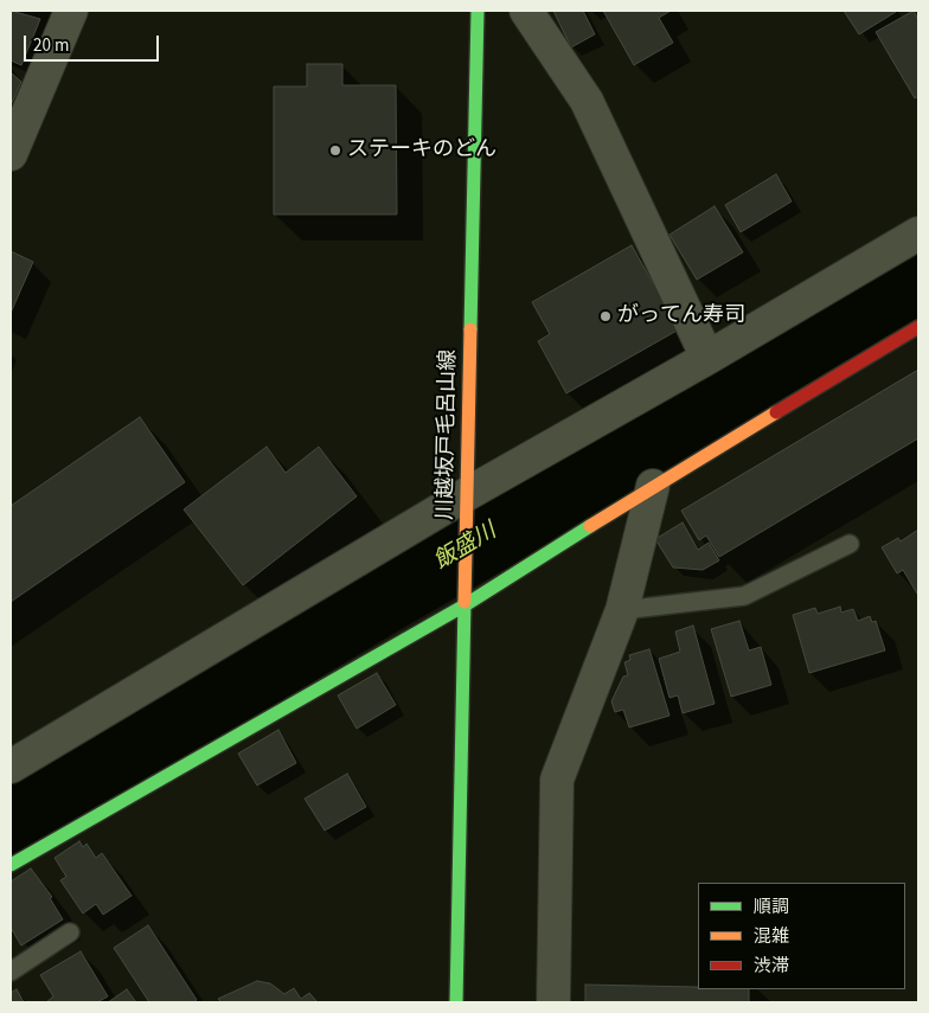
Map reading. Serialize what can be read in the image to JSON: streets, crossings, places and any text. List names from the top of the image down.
{
  "streets": {
    "street": ["川越坂戸毛呂山線"]
  },
  "water": ["飯盛川"],
  "places": ["ステーキのどん", "がってん寿司"],
  "legend": ["順調", "混雑", "渋滞"],
  "scale_bar": "20 m"
}
